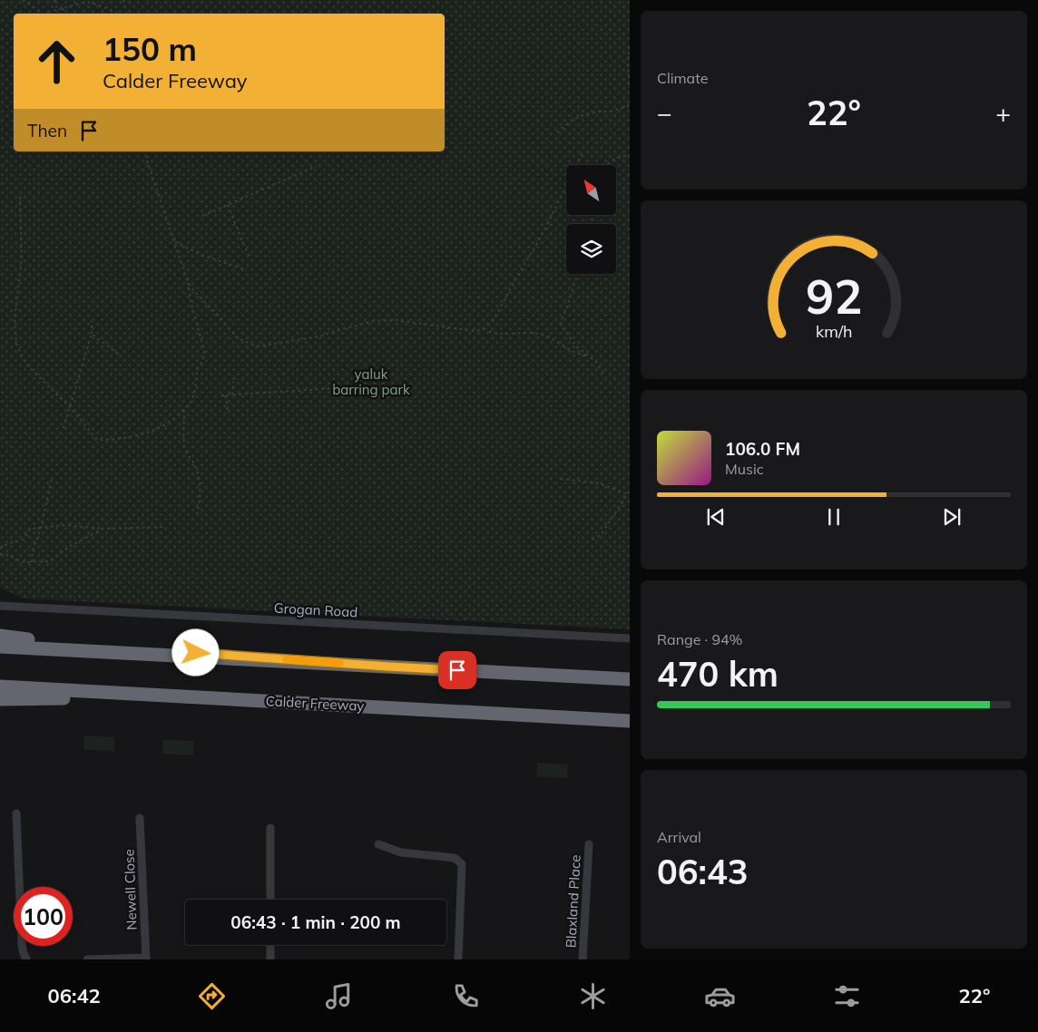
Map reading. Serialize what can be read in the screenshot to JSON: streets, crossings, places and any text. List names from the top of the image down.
{
  "streets": {
    "highway": ["Calder Freeway"],
    "street": ["Grogan Road", "Newell Close", "Blaxland Place"]
  },
  "parks": ["yaluk barring park"],
  "north": "top left",
  "page": {
    "tile": [
      "Climate",
      ["Range · 94%", "470 km"],
      ["Arrival", "06:43"]
    ],
    "turn": ["150 m", "Calder Freeway"],
    "heat": ["−", "22°", "+"],
    "then": "Then",
    "song": ["106.0 FM", "Music"],
    "limit": "100",
    "trip": "06:43 · 1 min · 200 m",
    "tabs": ["06:42", "22°"],
    "gauge": ["92", "km/h"]
  }
}
